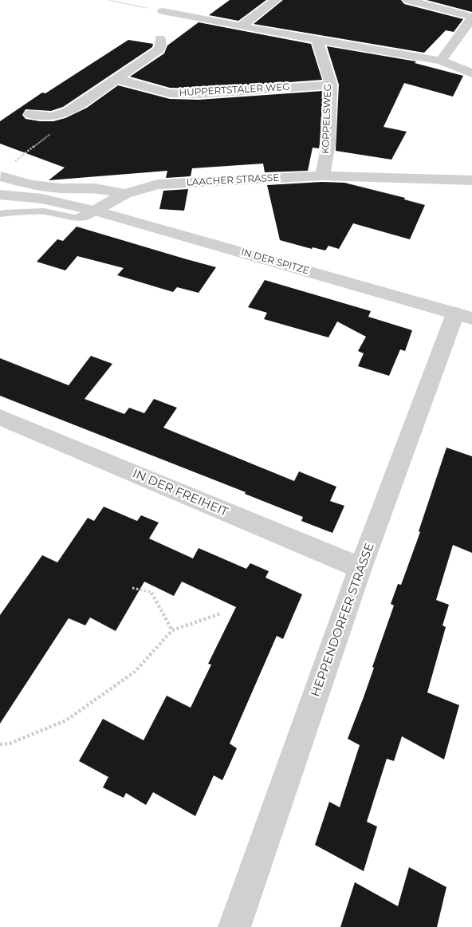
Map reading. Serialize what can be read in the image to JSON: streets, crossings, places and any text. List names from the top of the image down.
{
  "streets": {
    "street": [
      "HUPPERTSTALER WEG",
      "KOPPELSWEG",
      "LAACHER STRASSE",
      "IN DER SPITZE",
      "IN DER FREIHEIT",
      "HEPPENDORFER STRASSE"
    ]
  },
  "crossings": [
    ["HUPPERTSTALER WEG", "KOPPELSWEG"],
    ["KOPPELSWEG", "LAACHER STRASSE"],
    ["LAACHER STRASSE", "IN DER SPITZE"],
    ["IN DER SPITZE", "HEPPENDORFER STRASSE"],
    ["IN DER FREIHEIT", "HEPPENDORFER STRASSE"]
  ]
}
